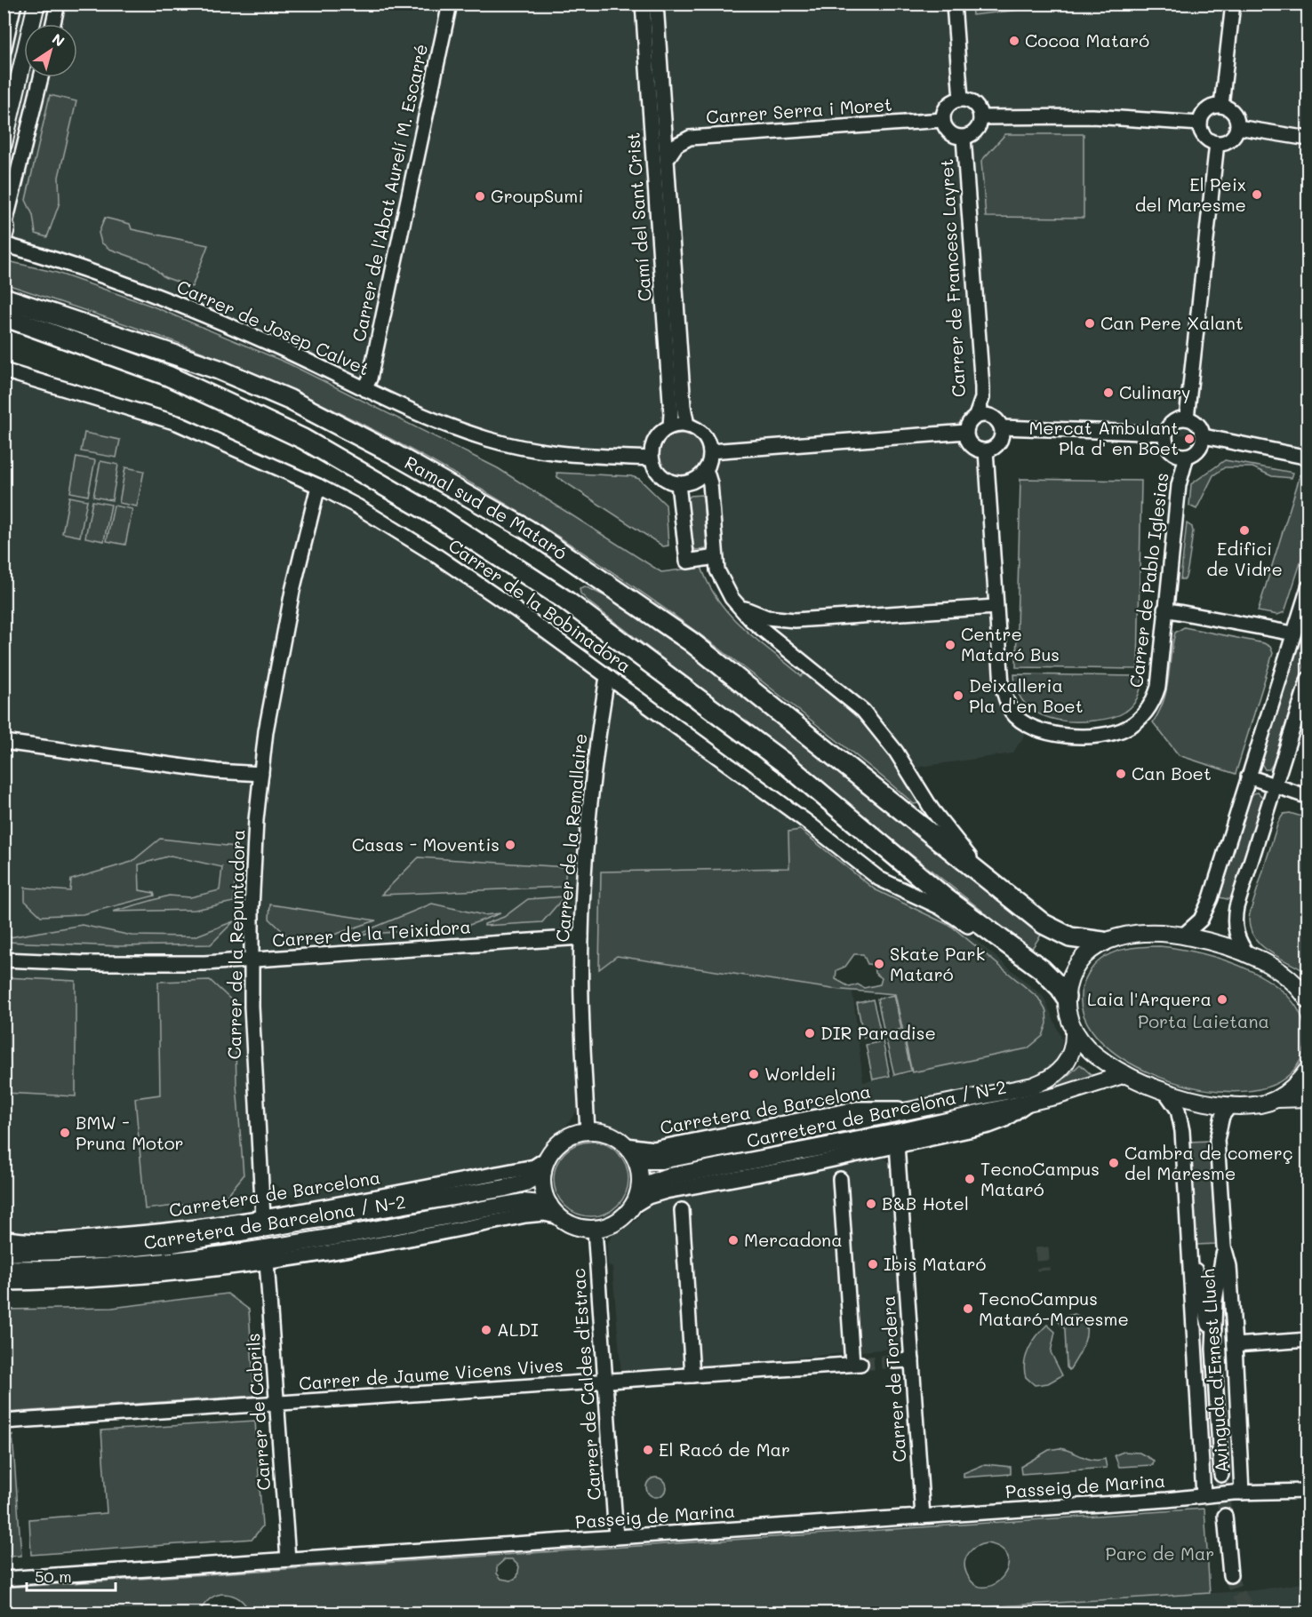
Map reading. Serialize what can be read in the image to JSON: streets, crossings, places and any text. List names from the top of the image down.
{
  "streets": {
    "highway": ["Ramal sud de Mataró"],
    "main road": ["Carretera de Barcelona / N-2"],
    "street": [
      "Carrer Serra i Moret",
      "Carrer de l'Abat Aurelí M. Escarré",
      "Camí del Sant Crist",
      "Carrer de Francesc Layret",
      "Carrer de Josep Calvet",
      "Carrer de Pablo Iglesias",
      "Carrer de la Bobinadora",
      "Carrer de la Remallaire",
      "Carrer de la Teixidora",
      "Carrer de la Repuntadora",
      "Carretera de Barcelona",
      "Avinguda d'Ernest Lluch",
      "Carrer de Jaume Vicens Vives",
      "Carrer de Tordera",
      "Carrer de Caldes d'Estrac",
      "Carrer de Cabrils",
      "Passeig de Marina"
    ]
  },
  "crossings": [
    ["Carrer Serra i Moret", "Camí del Sant Crist"],
    ["Carrer Serra i Moret", "Carrer de Francesc Layret"],
    ["Carrer de l'Abat Aurelí M. Escarré", "Carrer de Josep Calvet"],
    ["Camí del Sant Crist", "Carrer de Josep Calvet"],
    ["Ramal sud de Mataró", "Carrer de la Bobinadora"],
    ["Carrer de la Bobinadora", "Carrer de la Remallaire"],
    ["Carrer de la Bobinadora", "Carrer de la Repuntadora"],
    ["Carrer de la Remallaire", "Carrer de la Teixidora"],
    ["Carrer de la Remallaire", "Carretera de Barcelona"],
    ["Carrer de la Remallaire", "Carretera de Barcelona / N-2"],
    ["Carrer de la Remallaire", "Carrer de Caldes d'Estrac"],
    ["Carrer de la Teixidora", "Carrer de la Repuntadora"],
    ["Carrer de la Repuntadora", "Carretera de Barcelona"],
    ["Carretera de Barcelona", "Carretera de Barcelona / N-2"],
    ["Carretera de Barcelona", "Carrer de Caldes d'Estrac"],
    ["Carretera de Barcelona / N-2", "Carrer de Caldes d'Estrac"],
    ["Avinguda d'Ernest Lluch", "Passeig de Marina"],
    ["Carrer de Jaume Vicens Vives", "Carrer de Caldes d'Estrac"],
    ["Carrer de Jaume Vicens Vives", "Carrer de Cabrils"],
    ["Carrer de Tordera", "Passeig de Marina"],
    ["Carrer de Caldes d'Estrac", "Passeig de Marina"],
    ["Carrer de Cabrils", "Passeig de Marina"]
  ],
  "parks": ["Porta Laietana", "Parc de Mar"],
  "places": [
    "Cocoa Mataró",
    "El Peix del Maresme",
    "GroupSumi",
    "Can Pere Xalant",
    "Culinary",
    "Mercat Ambulant Pla d' en Boet",
    "Edifici de Vidre",
    "Centre Mataró Bus",
    "Deixalleria Pla d'en Boet",
    "Can Boet",
    "Casas - Moventis",
    "Skate Park Mataró",
    "Laia l'Arquera",
    "DIR Paradise",
    "Worldeli",
    "BMW - Pruna Motor",
    "Cambra de comerç del Maresme",
    "TecnoCampus Mataró",
    "B&B Hotel",
    "Mercadona",
    "Ibis Mataró",
    "TecnoCampus Mataró-Maresme",
    "ALDI",
    "El Racó de Mar"
  ],
  "scale_bar": "50 m",
  "north": "top right"
}
